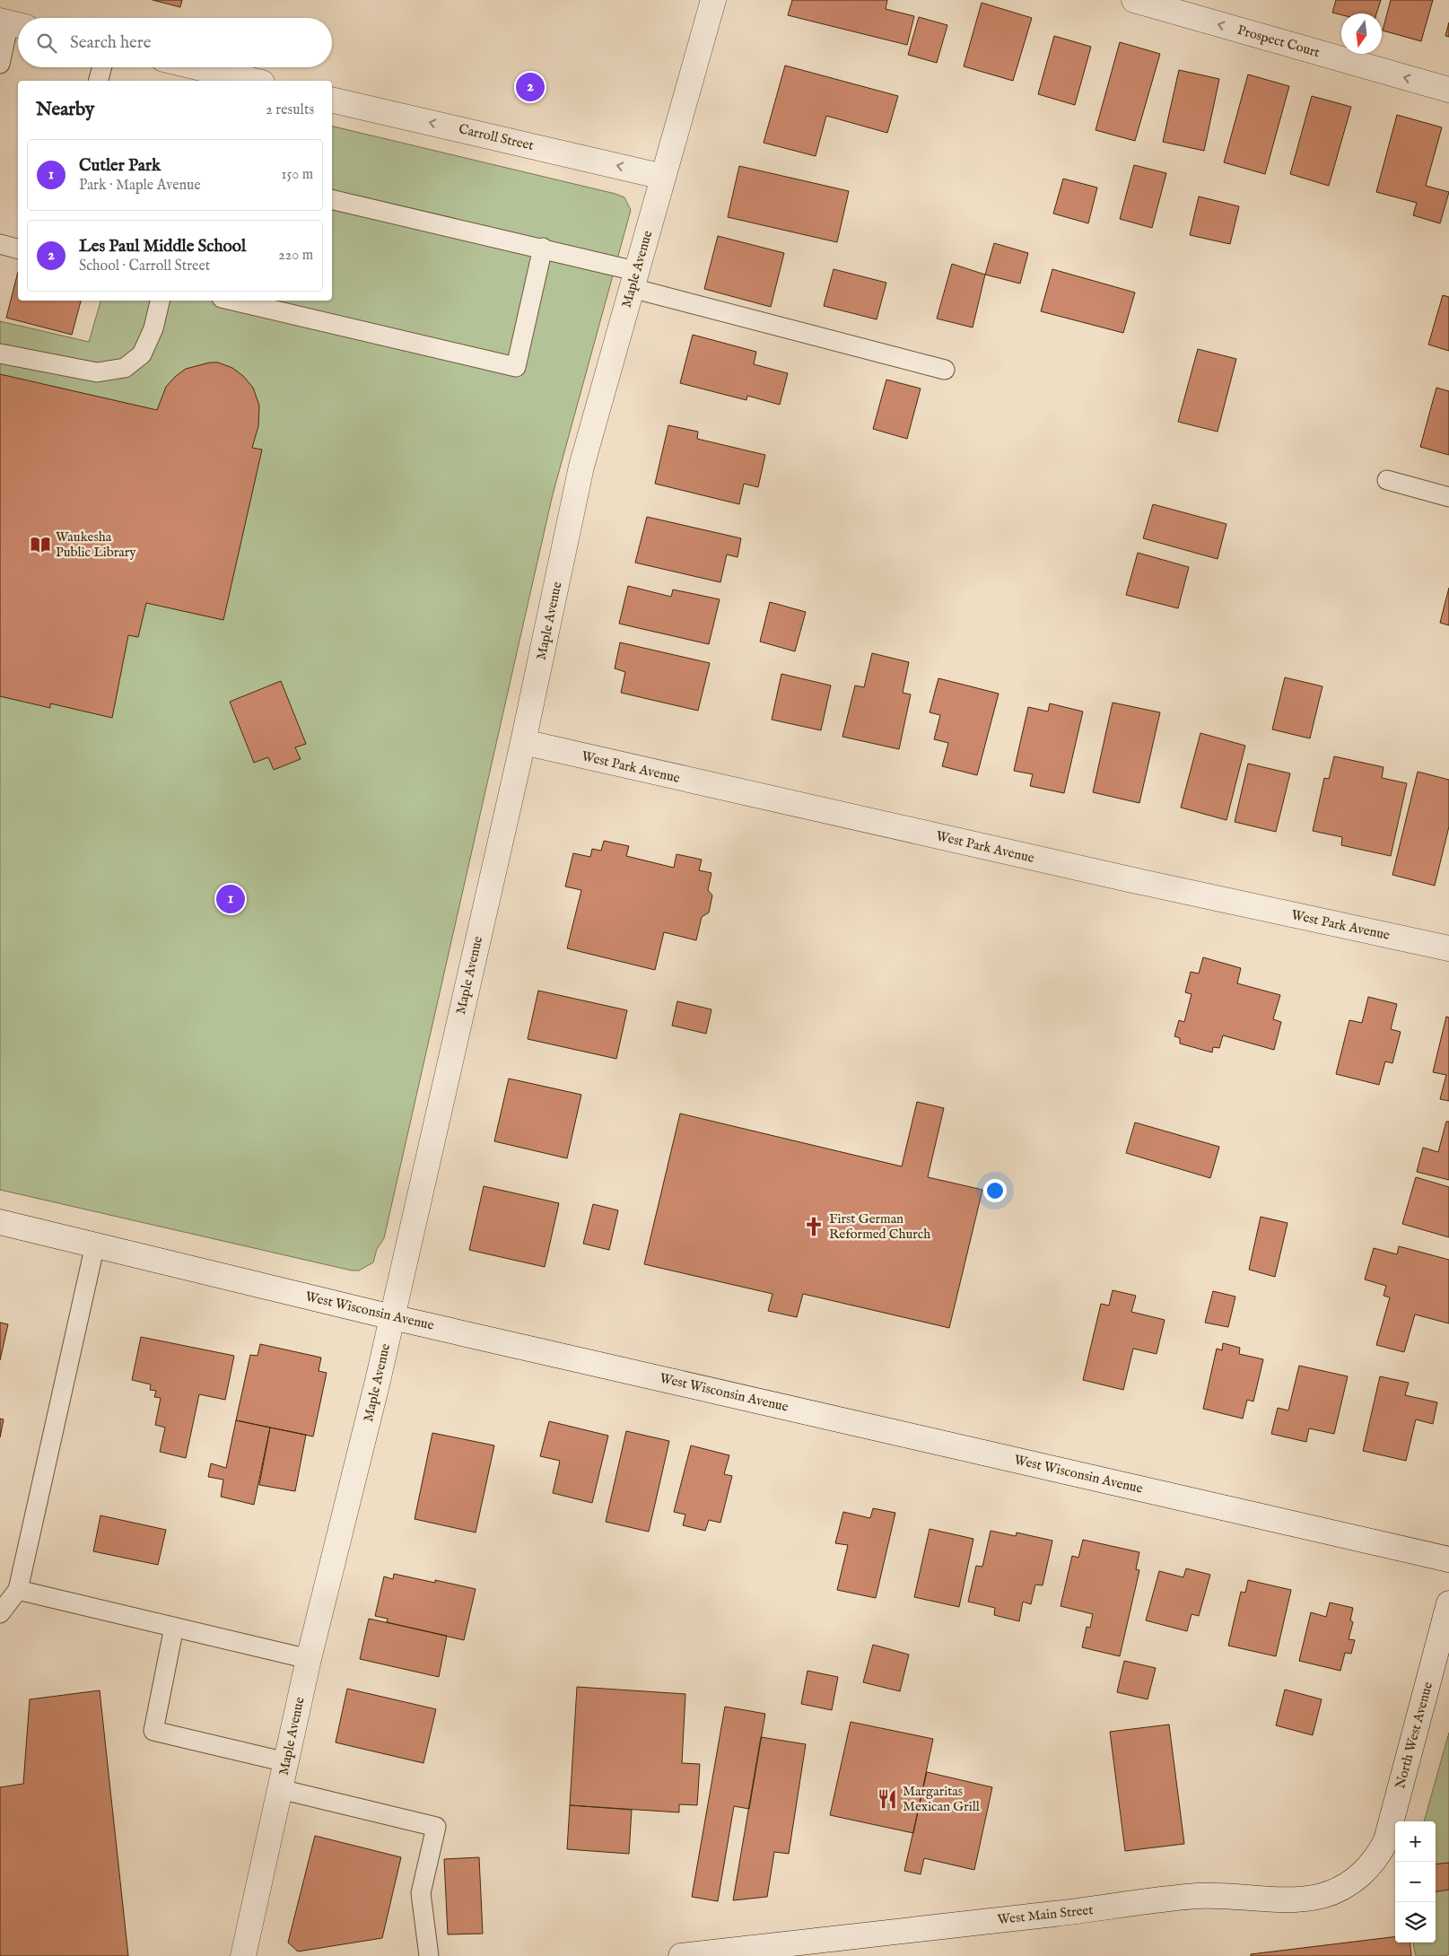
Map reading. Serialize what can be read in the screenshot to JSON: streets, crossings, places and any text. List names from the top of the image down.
{
  "streets": {
    "street": [
      "Prospect Court",
      "Carroll Street",
      "Maple Avenue",
      "West Park Avenue",
      "West Wisconsin Avenue",
      "North West Avenue",
      "West Main Street"
    ]
  },
  "crossings": [
    ["Carroll Street", "Maple Avenue"],
    ["Maple Avenue", "West Park Avenue"],
    ["Maple Avenue", "West Wisconsin Avenue"],
    ["North West Avenue", "West Main Street"]
  ],
  "one_way": ["Prospect Court", "Carroll Street"],
  "places": {
    "library": ["Waukesha Public Library"],
    "church": ["First German Reformed Church"],
    "restaurant": ["Margaritas Mexican Grill"]
  },
  "north": "bottom",
  "page": {
    "search": "Search here",
    "pins": ["2", "1"],
    "heading": ["Nearby", "2 results"],
    "list": [
      {
        "mark": "1",
        "name": "Cutler Park",
        "note": "Park · Maple Avenue",
        "value": "150 m"
      },
      {
        "mark": "2",
        "name": "Les Paul Middle School",
        "note": "School · Carroll Street",
        "value": "220 m"
      }
    ],
    "map_buttons": ["+", "−"]
  }
}
